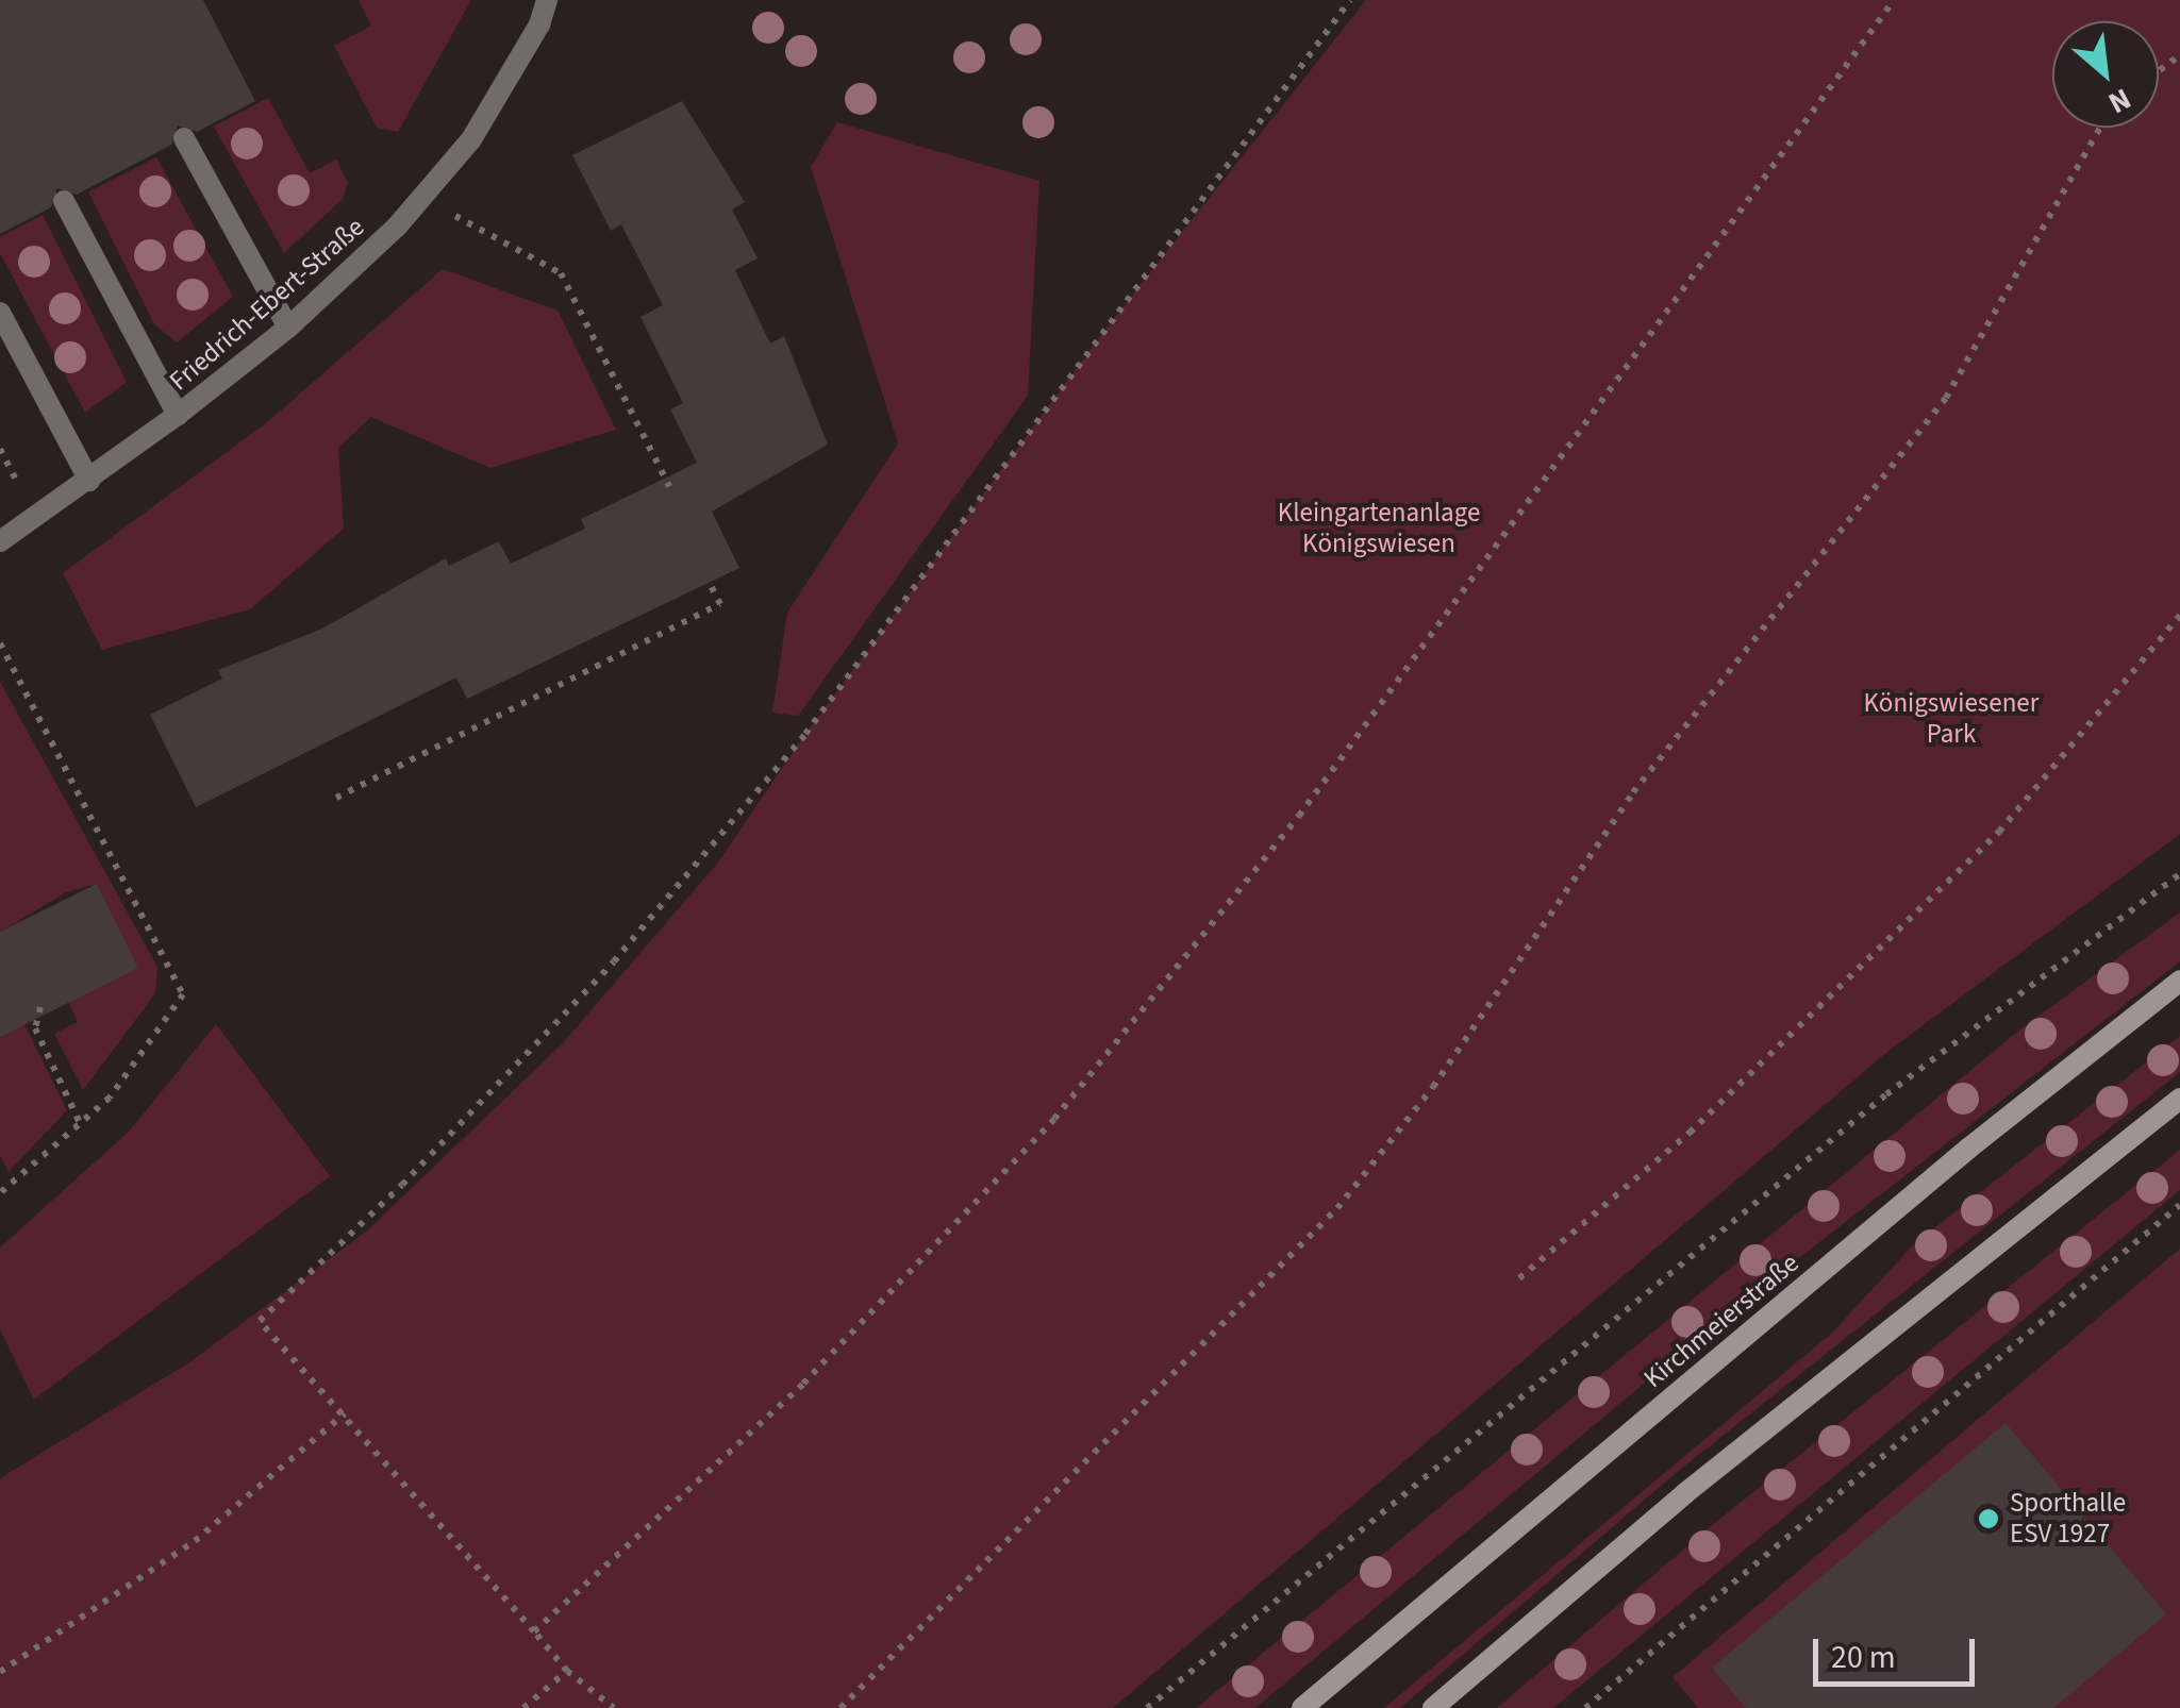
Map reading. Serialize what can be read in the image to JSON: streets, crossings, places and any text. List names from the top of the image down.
{
  "streets": {
    "main road": ["Kirchmeierstraße"],
    "street": ["Friedrich-Ebert-Straße"]
  },
  "parks": ["Kleingartenanlage Königswiesen", "Königswiesener Park"],
  "places": ["Sporthalle ESV 1927"],
  "scale_bar": "20 m",
  "north": "bottom right"
}
